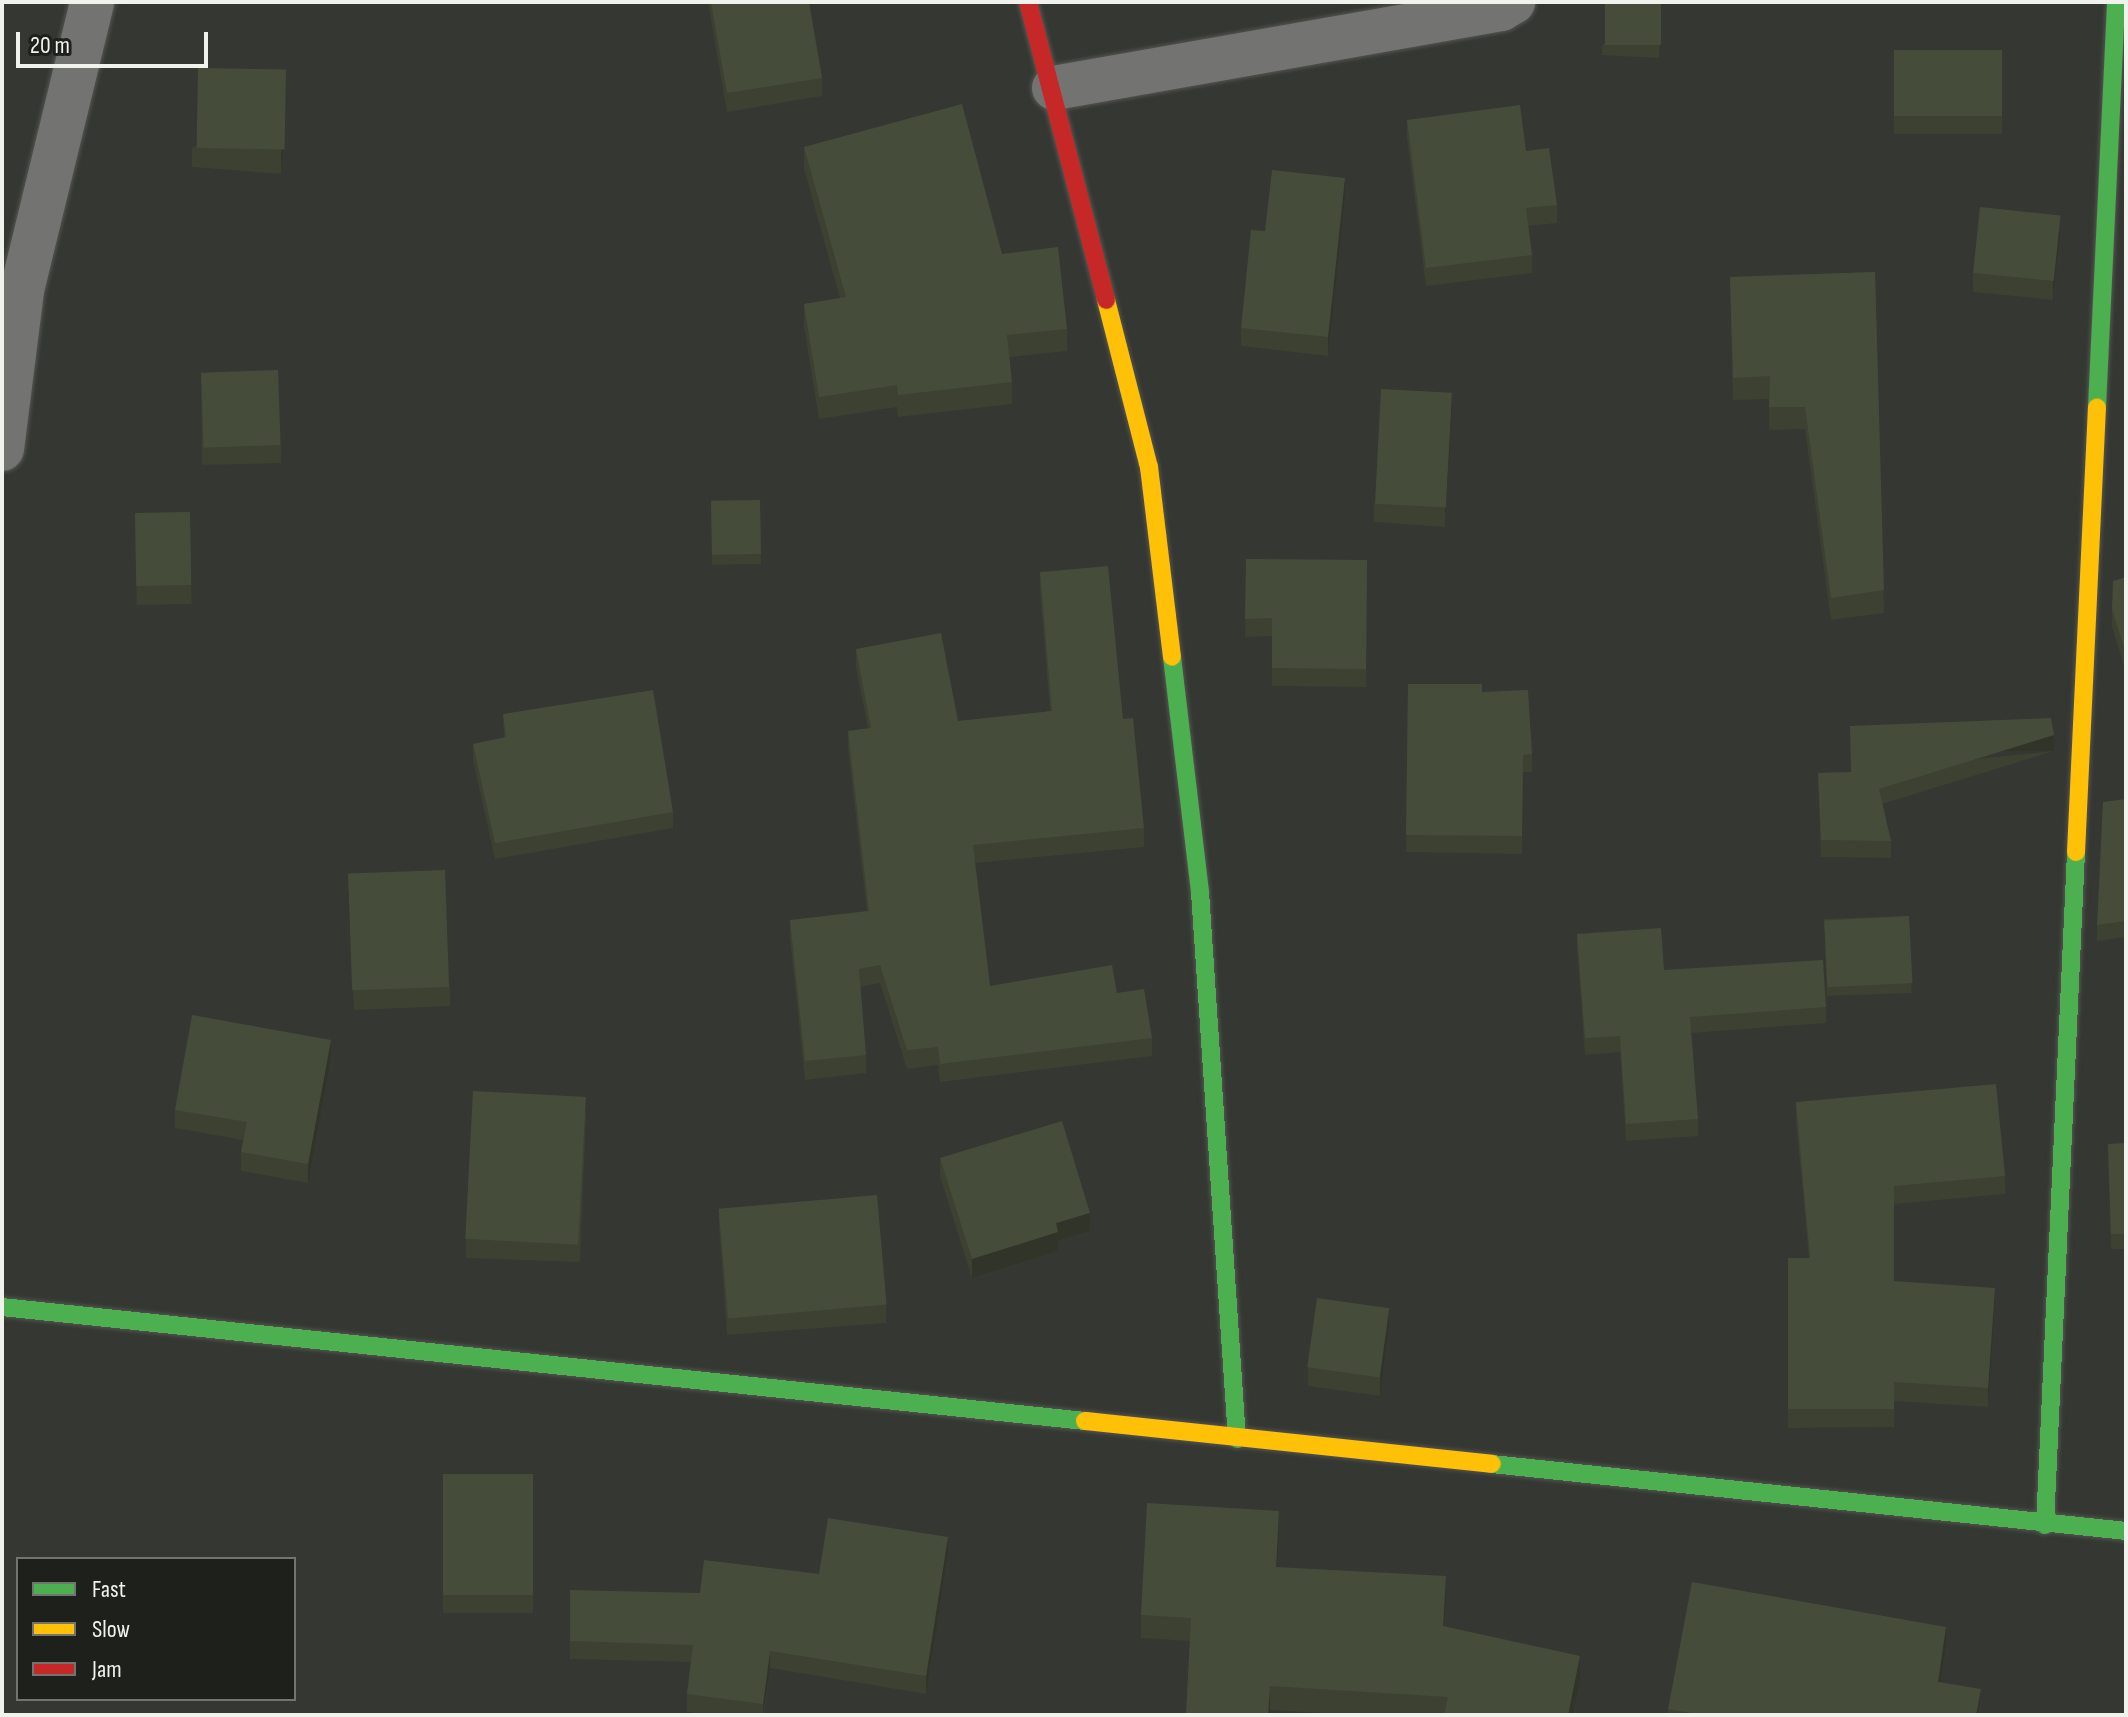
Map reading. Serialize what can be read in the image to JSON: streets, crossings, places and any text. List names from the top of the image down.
{
  "legend": ["Fast", "Slow", "Jam"],
  "scale_bar": "20 m"
}
